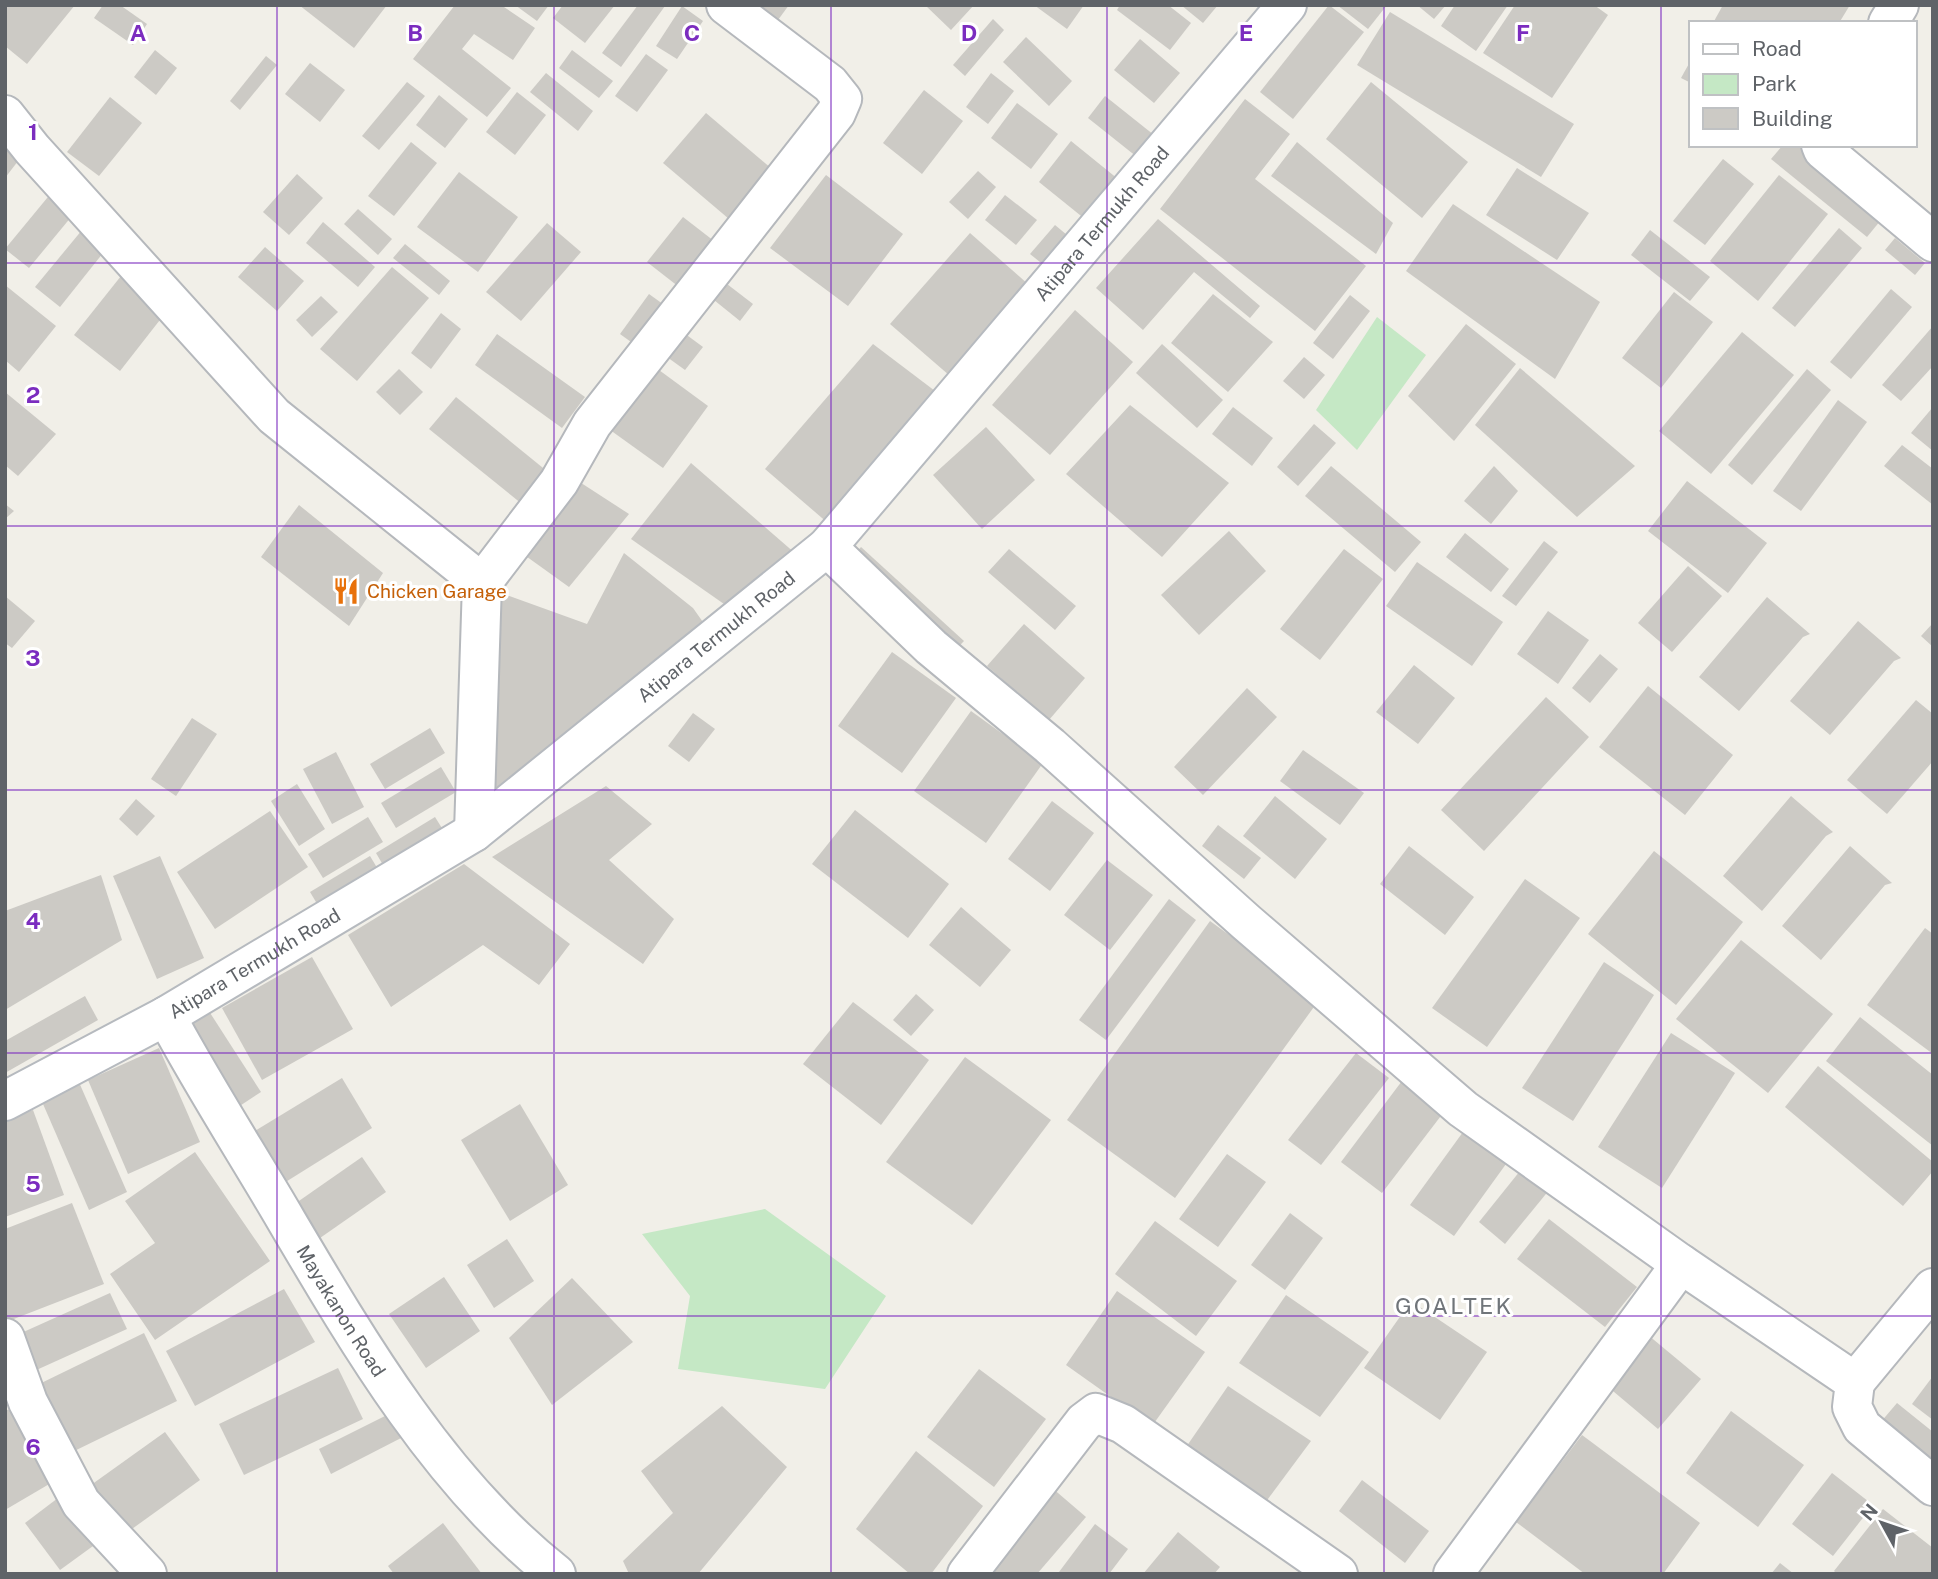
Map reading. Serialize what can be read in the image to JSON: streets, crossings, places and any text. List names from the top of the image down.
{
  "streets": {
    "street": ["Atipara Termukh Road", "Mayakanon Road"]
  },
  "crossings": [
    ["Atipara Termukh Road", "Mayakanon Road"]
  ],
  "districts": ["GOALTEK"],
  "places": {
    "restaurant": ["Chicken Garage"]
  },
  "legend": ["Road", "Park", "Building"],
  "north": "top left",
  "grid": {
    "columns": [
      "A",
      "B",
      "C",
      "D",
      "E",
      "F"
    ],
    "rows": [
      "1",
      "2",
      "3",
      "4",
      "5",
      "6"
    ]
  }
}
